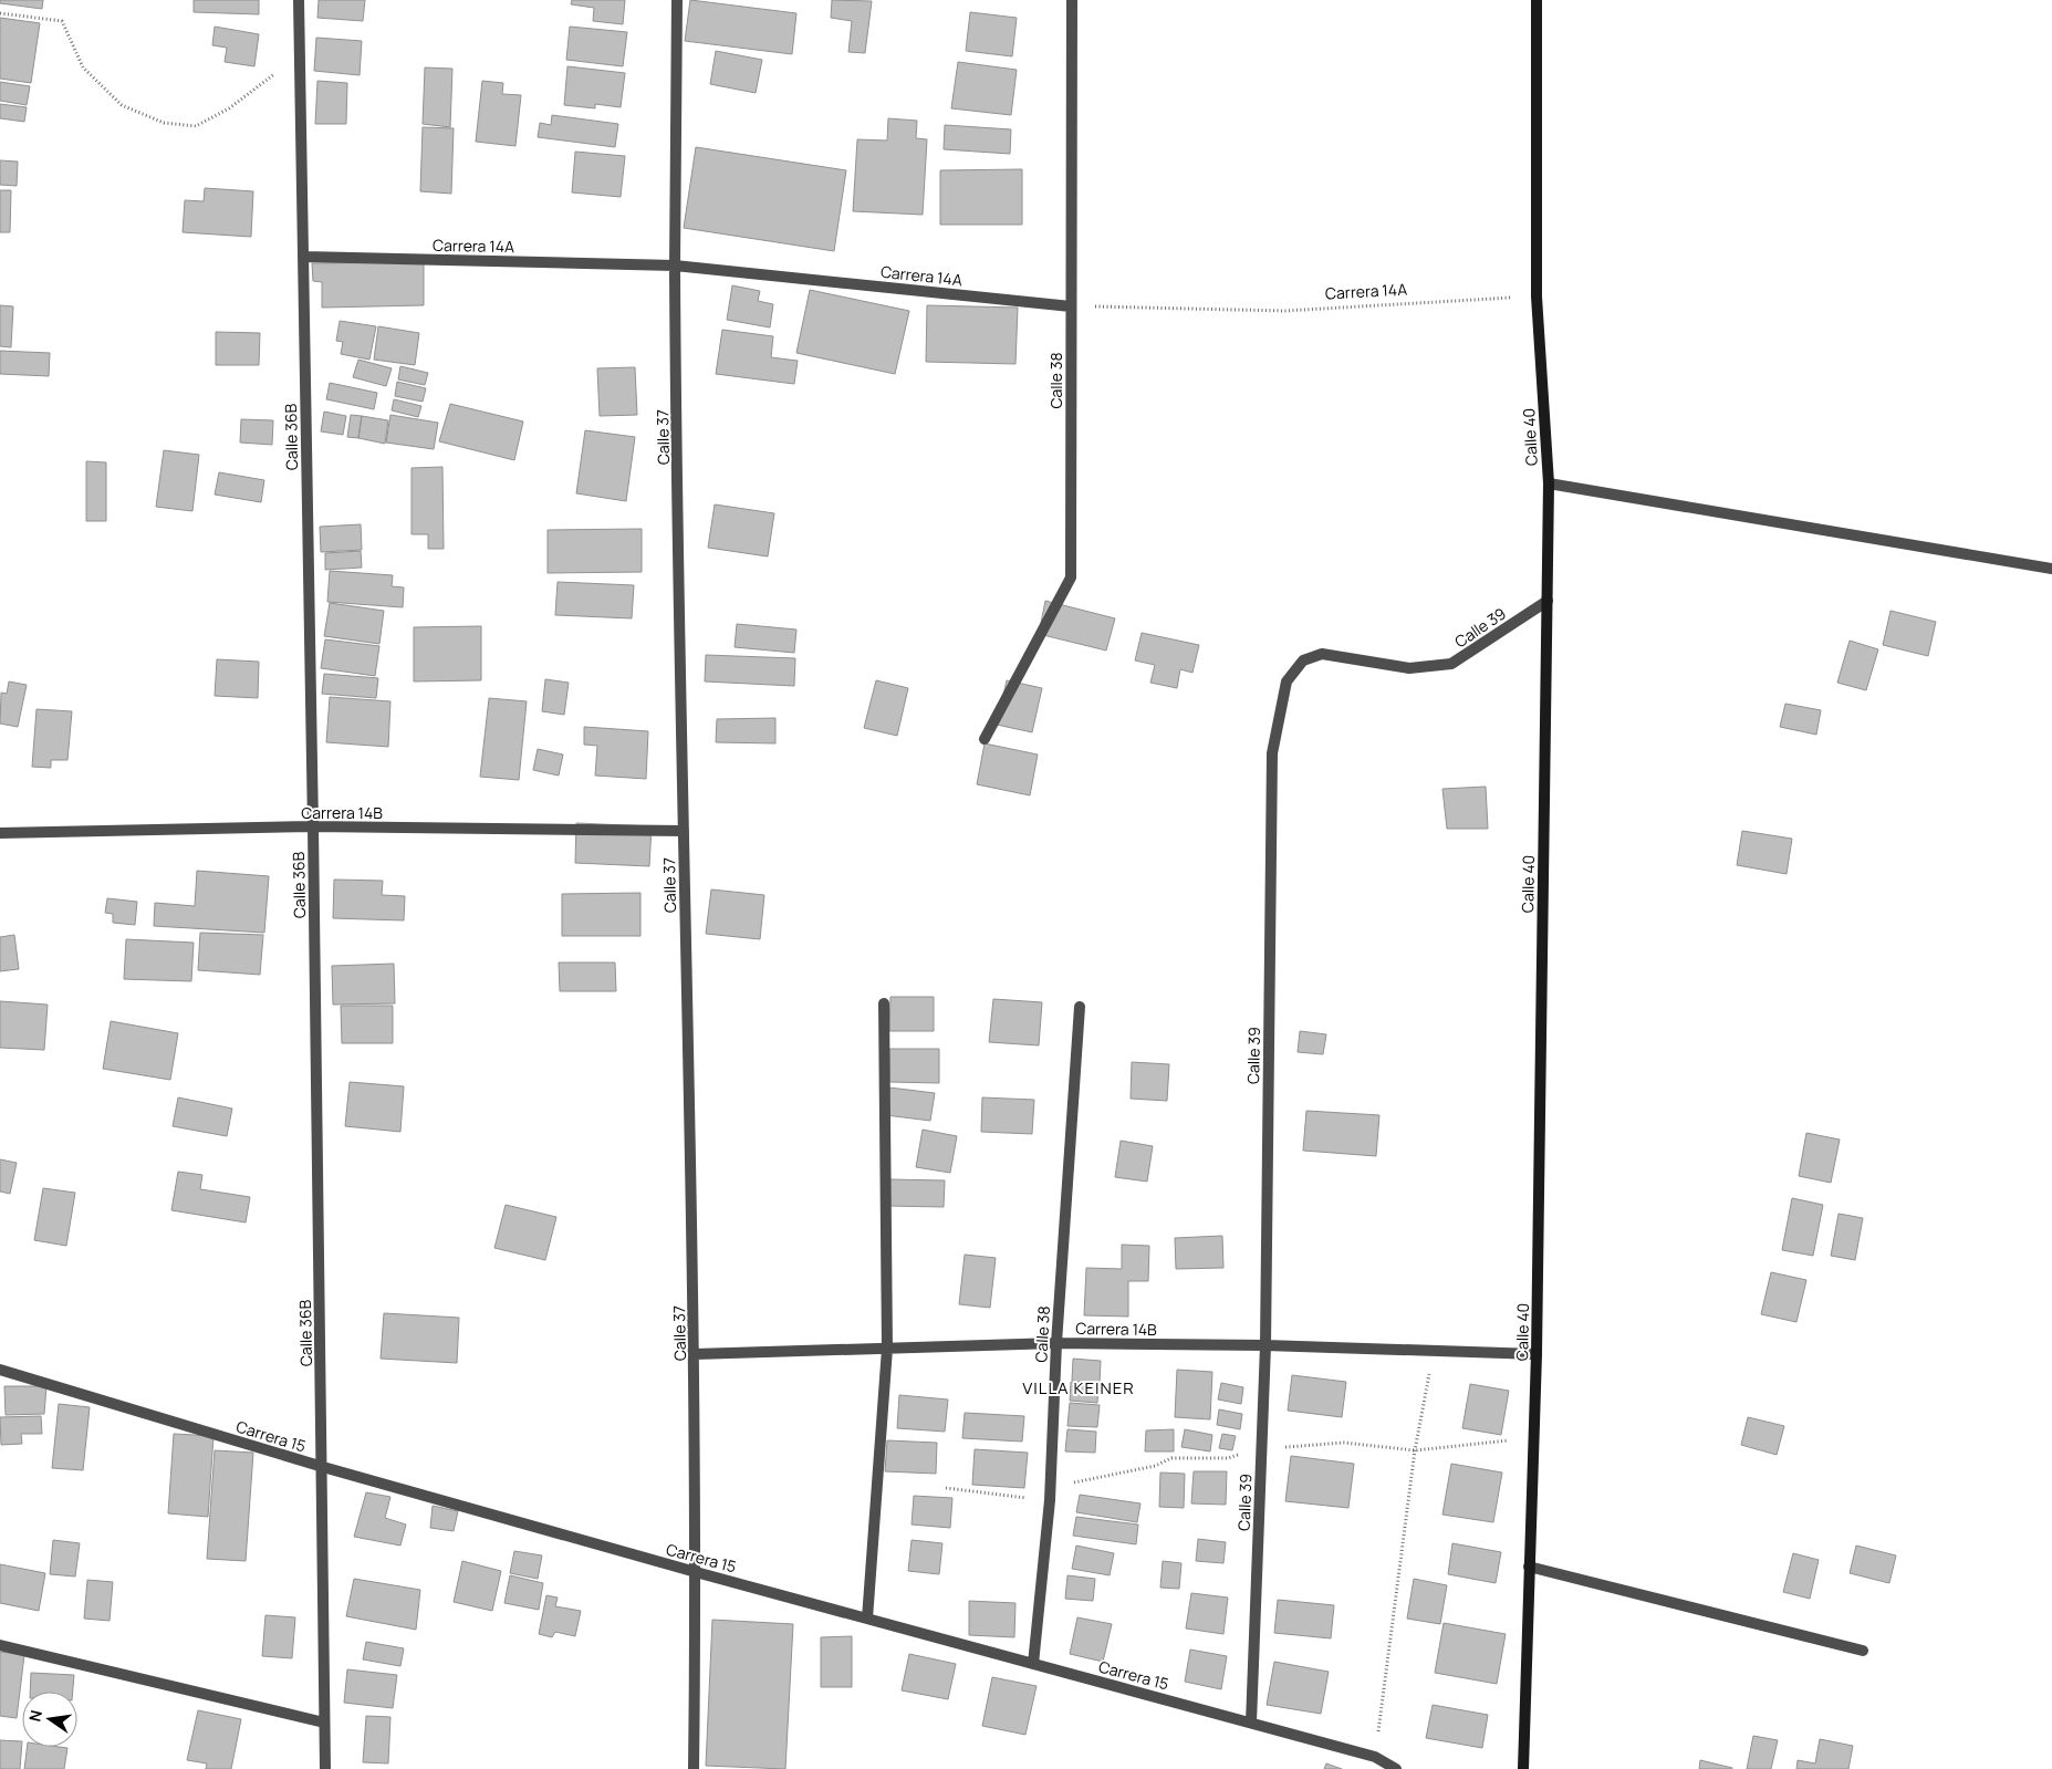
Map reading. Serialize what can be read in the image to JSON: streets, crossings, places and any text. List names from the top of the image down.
{
  "streets": {
    "street": [
      "Carrera 14A",
      "Calle 38",
      "Calle 36B",
      "Calle 37",
      "Calle 40",
      "Calle 39",
      "Carrera 14B",
      "Carrera 15"
    ]
  },
  "crossings": [
    ["Carrera 14A", "Calle 38"],
    ["Carrera 14A", "Calle 36B"],
    ["Carrera 14A", "Calle 37"],
    ["Carrera 14A", "Calle 40"],
    ["Calle 38", "Carrera 14B"],
    ["Calle 38", "Carrera 15"],
    ["Calle 36B", "Carrera 14B"],
    ["Calle 36B", "Carrera 15"],
    ["Calle 37", "Carrera 14B"],
    ["Calle 37", "Carrera 15"],
    ["Calle 40", "Calle 39"],
    ["Calle 40", "Carrera 14B"],
    ["Calle 39", "Carrera 14B"],
    ["Calle 39", "Carrera 15"]
  ],
  "districts": ["VILLA KEINER"],
  "north": "left"
}
